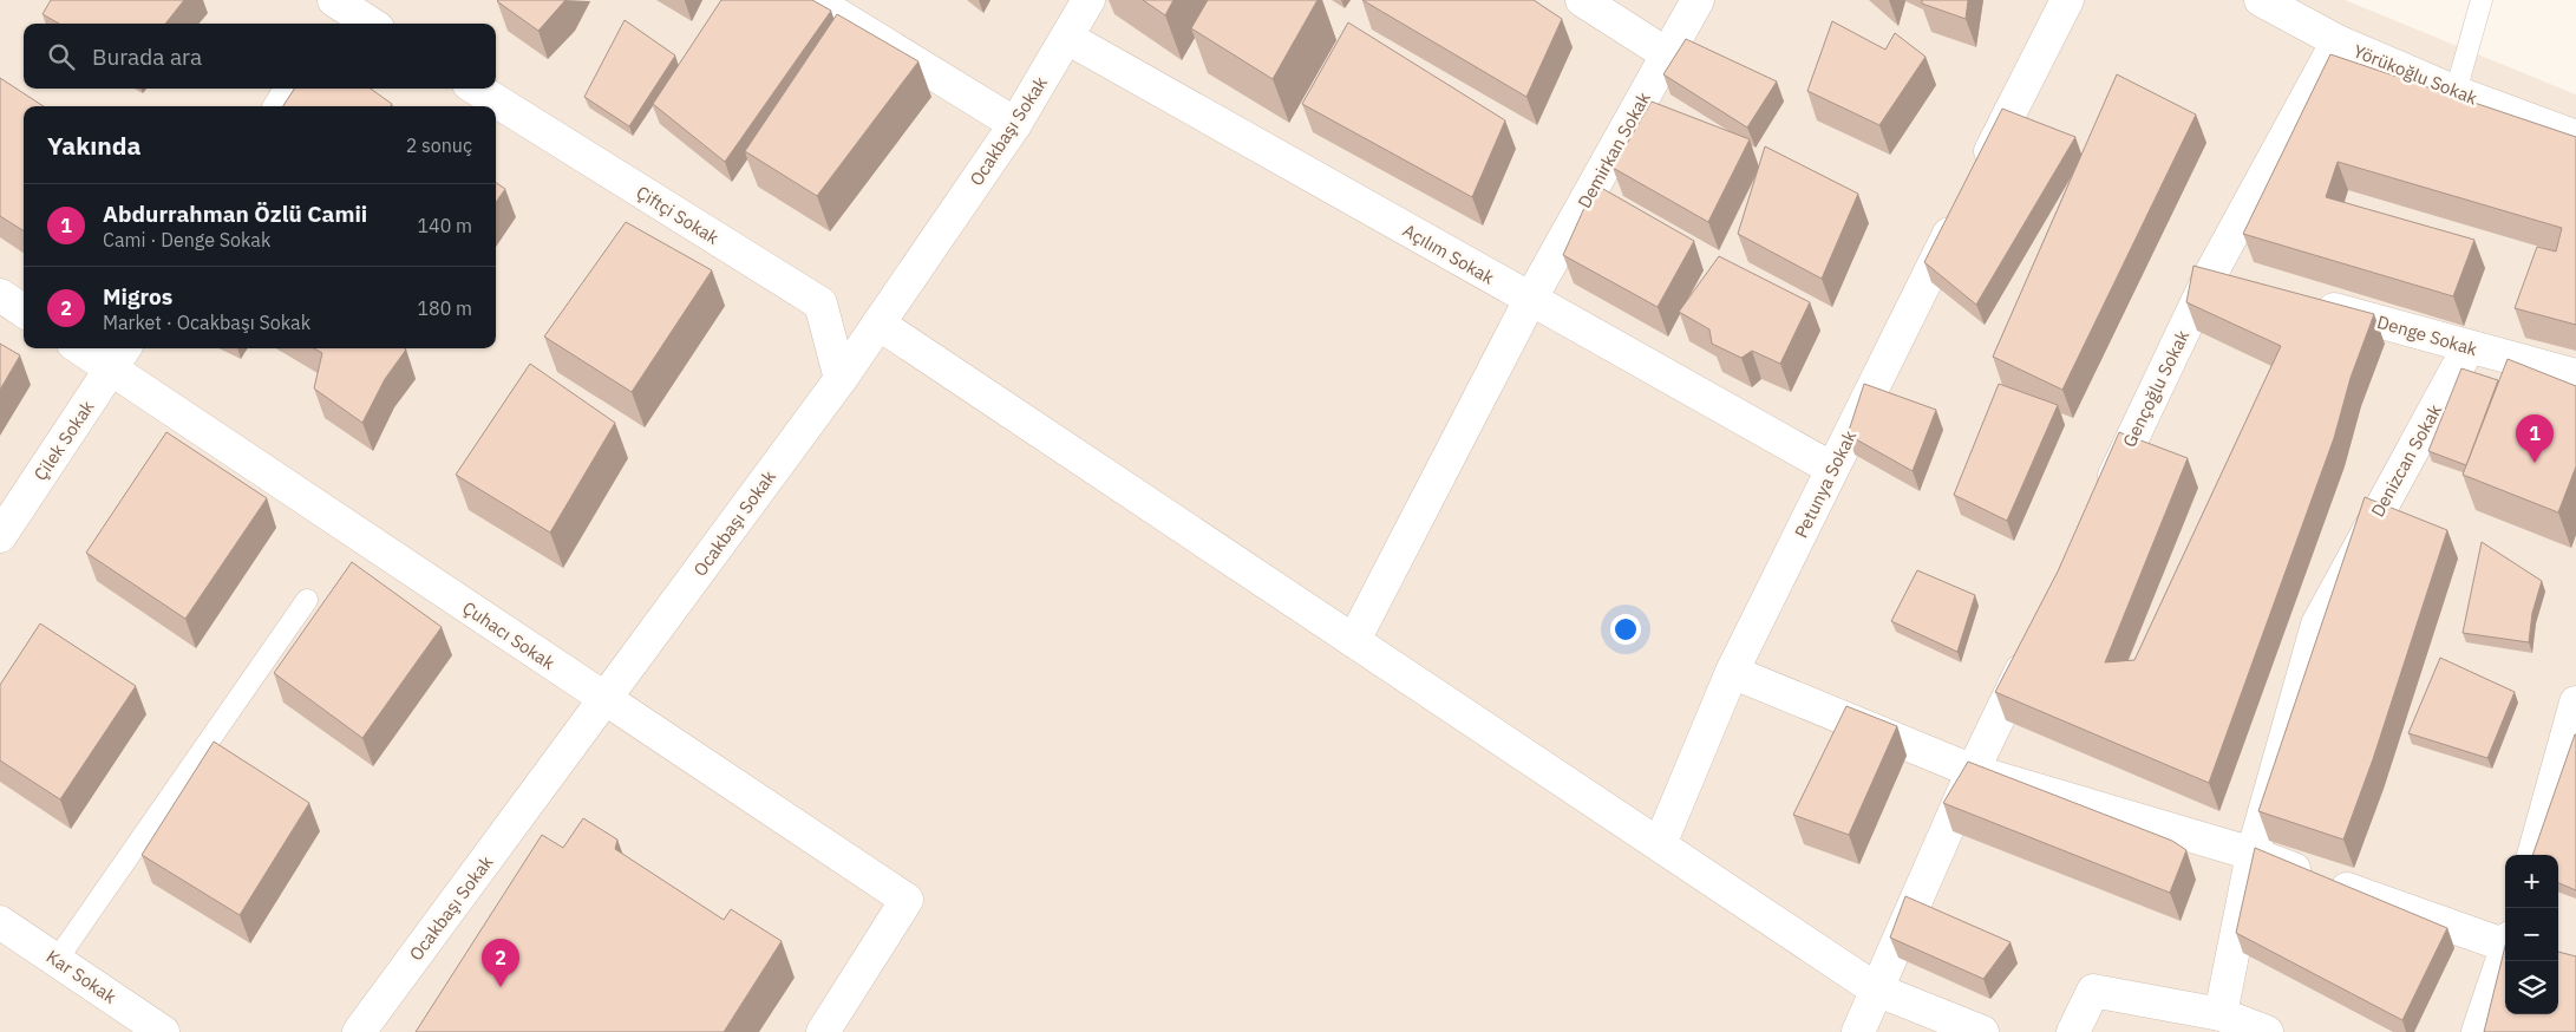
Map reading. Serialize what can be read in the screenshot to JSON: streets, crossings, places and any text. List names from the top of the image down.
{
  "streets": {
    "street": [
      "Yörükoğlu Sokak",
      "Ocakbaşı Sokak",
      "Demirkan Sokak",
      "Çiftçi Sokak",
      "Açılım Sokak",
      "Denge Sokak",
      "Gençoğlu Sokak",
      "Çilek Sokak",
      "Denizcan Sokak",
      "Petunya Sokak",
      "Çuhacı Sokak",
      "Kar Sokak"
    ]
  },
  "crossings": [
    ["Yörükoğlu Sokak", "Gençoğlu Sokak"],
    ["Ocakbaşı Sokak", "Çiftçi Sokak"],
    ["Ocakbaşı Sokak", "Açılım Sokak"],
    ["Ocakbaşı Sokak", "Çuhacı Sokak"],
    ["Demirkan Sokak", "Açılım Sokak"],
    ["Açılım Sokak", "Petunya Sokak"],
    ["Denge Sokak", "Denizcan Sokak"],
    ["Çilek Sokak", "Çuhacı Sokak"]
  ],
  "page": {
    "search": "Burada ara",
    "heading": ["Yakında", "2 sonuç"],
    "list": [
      {
        "mark": "1",
        "name": "Abdurrahman Özlü Camii",
        "note": "Cami · Denge Sokak",
        "value": "140 m"
      },
      {
        "mark": "2",
        "name": "Migros",
        "note": "Market · Ocakbaşı Sokak",
        "value": "180 m"
      }
    ],
    "pins": ["1", "2"],
    "map_buttons": ["+", "−"]
  }
}
